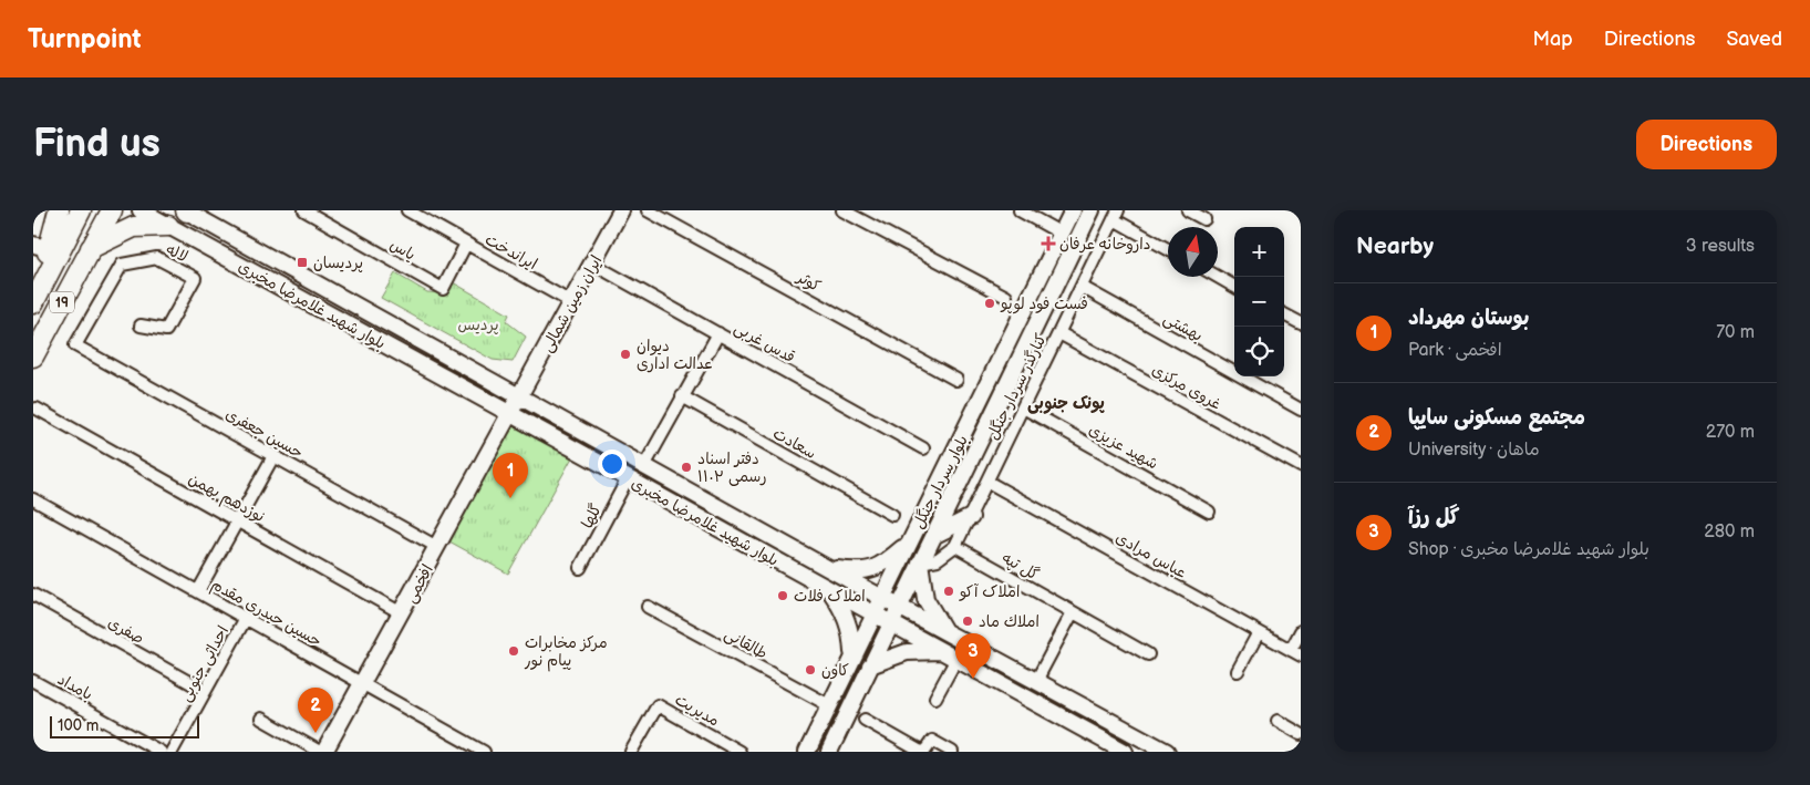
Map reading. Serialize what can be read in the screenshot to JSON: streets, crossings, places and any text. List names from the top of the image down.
{
  "streets": {
    "highway": ["19"],
    "main road": [
      "ایران زمین شمالی",
      "بلوار شهید غلامرضا مخبری",
      "بلوار سردار جنگل",
      "افخمی"
    ],
    "street": [
      "یاس",
      "ایراندخت",
      "لاله",
      "کوثر",
      "بهشتی",
      "قدس غربی",
      "کنارگذر سردار جنگل",
      "غروی مرکزی",
      "حسین جعفری",
      "سعادت",
      "شهید عزیزی",
      "نوزدهم بهمن",
      "گلها",
      "عباس مرادی",
      "گل تپه",
      "حسین حیدری مقدم",
      "صفری",
      "طالقانی",
      "احداثی جنوبی",
      "بامداد",
      "مدیریت"
    ]
  },
  "crossings": [
    ["یاس", "ایراندخت"],
    ["ایراندخت", "ایران زمین شمالی"],
    ["لاله", "حسین جعفری"],
    ["ایران زمین شمالی", "بلوار شهید غلامرضا مخبری"],
    ["ایران زمین شمالی", "قدس غربی"],
    ["ایران زمین شمالی", "افخمی"],
    ["بلوار شهید غلامرضا مخبری", "بلوار سردار جنگل"],
    ["بلوار شهید غلامرضا مخبری", "گلها"],
    ["بلوار شهید غلامرضا مخبری", "افخمی"],
    ["بهشتی", "کنارگذر سردار جنگل"],
    ["کنارگذر سردار جنگل", "غروی مرکزی"],
    ["کنارگذر سردار جنگل", "شهید عزیزی"],
    ["کنارگذر سردار جنگل", "عباس مرادی"],
    ["کنارگذر سردار جنگل", "گل تپه"],
    ["حسین جعفری", "افخمی"],
    ["بلوار سردار جنگل", "طالقانی"],
    ["نوزدهم بهمن", "افخمی"],
    ["افخمی", "حسین حیدری مقدم"],
    ["حسین حیدری مقدم", "احداثی جنوبی"],
    ["صفری", "احداثی جنوبی"]
  ],
  "districts": ["پونک جنوبی"],
  "parks": ["پردیس"],
  "places": {
    "health": ["داروخانه عرفان"],
    "transit": ["پردیسان"],
    "other": [
      "فست فود لوپو",
      "دیوان عدالت اداری",
      "دفتر اسناد رسمی ۱۱۰۲",
      "املاک آکو",
      "املاک فلات",
      "املاك ماد",
      "مرکز مخابرات پیام نور",
      "کاون"
    ]
  },
  "scale_bar": "100 m",
  "north": "top",
  "page": {
    "header": "Turnpoint",
    "nav": ["Map", "Directions", "Saved"],
    "buttons": "Directions",
    "title": "Find us",
    "heading": ["Nearby", "3 results"],
    "map_buttons": ["+", "−"],
    "list": [
      {
        "mark": "1",
        "name": "بوستان مهرداد",
        "note": "Park · افخمی",
        "value": "70 m"
      },
      {
        "mark": "2",
        "name": "مجتمع مسکونی سایپا",
        "note": "University · ماهان",
        "value": "270 m"
      },
      {
        "mark": "3",
        "name": "گل رزآ",
        "note": "Shop · بلوار شهید غلامرضا مخبری",
        "value": "280 m"
      }
    ],
    "pins": ["1", "3", "2"],
    "scale": "100 m"
  }
}
